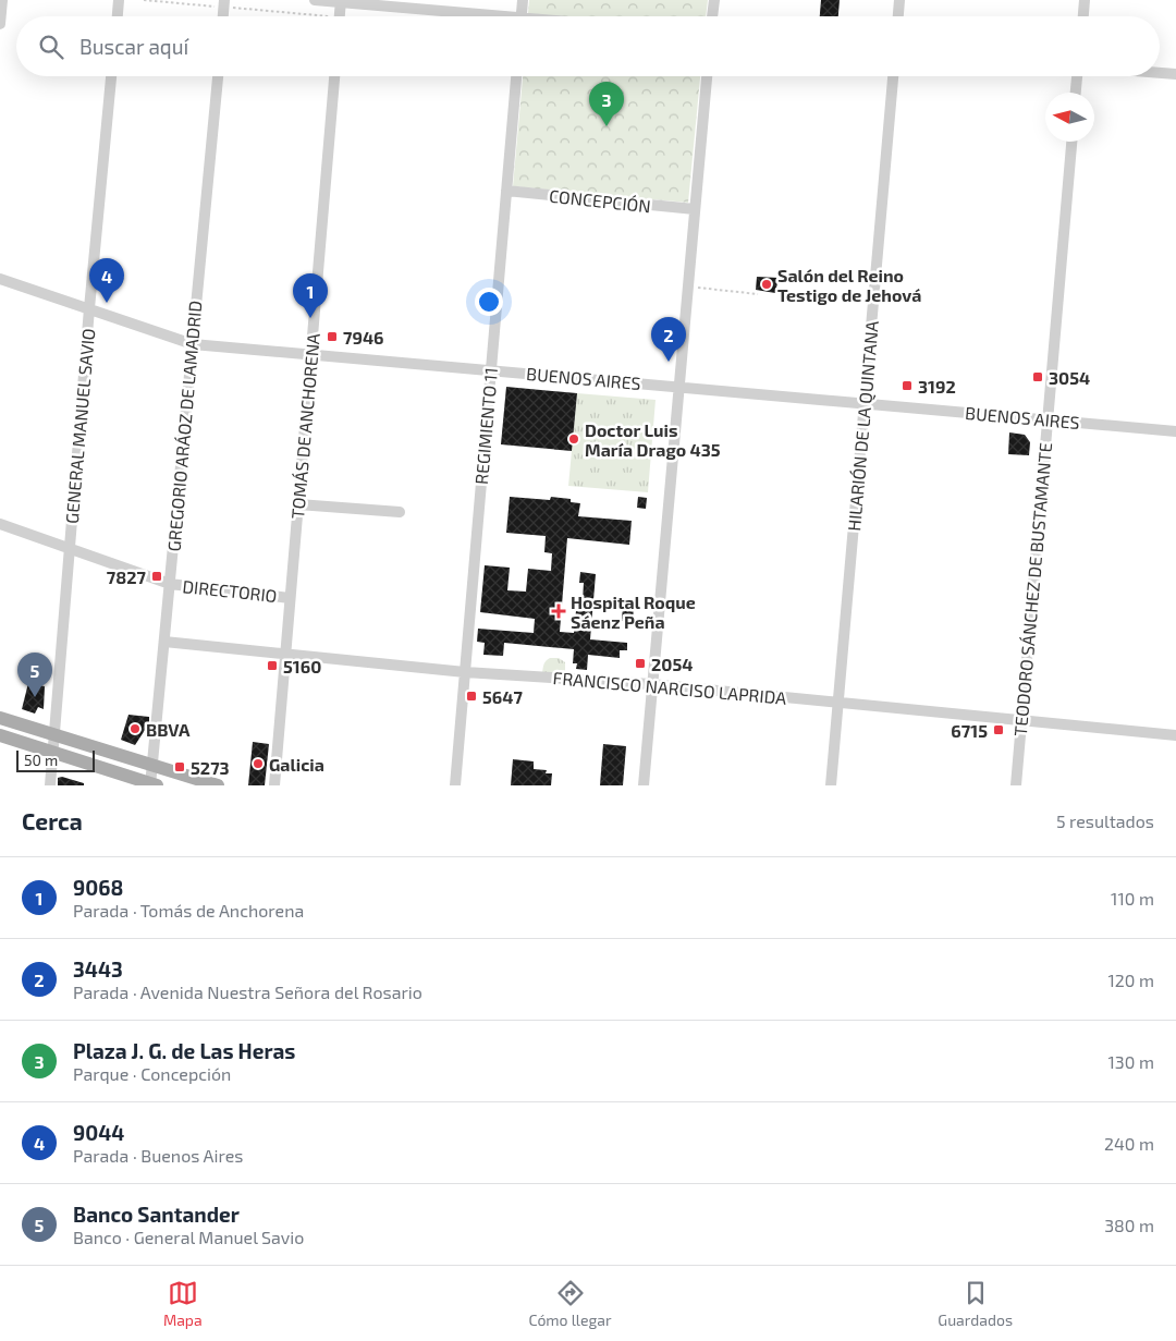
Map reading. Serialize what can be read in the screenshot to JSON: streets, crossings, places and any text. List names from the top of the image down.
{
  "streets": {
    "street": [
      "CONCEPCIÓN",
      "BUENOS AIRES",
      "GENERAL MANUEL SAVIO",
      "GREGORIO ARÁOZ DE LAMADRID",
      "TOMÁS DE ANCHORENA",
      "REGIMIENTO 11",
      "HILARIÓN DE LA QUINTANA",
      "TEODORO SÁNCHEZ DE BUSTAMANTE",
      "DIRECTORIO",
      "FRANCISCO NARCISO LAPRIDA"
    ]
  },
  "crossings": [
    ["CONCEPCIÓN", "REGIMIENTO 11"],
    ["BUENOS AIRES", "GENERAL MANUEL SAVIO"],
    ["BUENOS AIRES", "GREGORIO ARÁOZ DE LAMADRID"],
    ["BUENOS AIRES", "TOMÁS DE ANCHORENA"],
    ["BUENOS AIRES", "REGIMIENTO 11"],
    ["BUENOS AIRES", "HILARIÓN DE LA QUINTANA"],
    ["BUENOS AIRES", "TEODORO SÁNCHEZ DE BUSTAMANTE"],
    ["GREGORIO ARÁOZ DE LAMADRID", "DIRECTORIO"],
    ["GREGORIO ARÁOZ DE LAMADRID", "FRANCISCO NARCISO LAPRIDA"],
    ["TOMÁS DE ANCHORENA", "DIRECTORIO"],
    ["TOMÁS DE ANCHORENA", "FRANCISCO NARCISO LAPRIDA"],
    ["REGIMIENTO 11", "FRANCISCO NARCISO LAPRIDA"],
    ["HILARIÓN DE LA QUINTANA", "FRANCISCO NARCISO LAPRIDA"],
    ["TEODORO SÁNCHEZ DE BUSTAMANTE", "FRANCISCO NARCISO LAPRIDA"]
  ],
  "places": {
    "other": [
      "Salón del Reino Testigo de Jehová",
      "Doctor Luis María Drago 435",
      "BBVA",
      "Galicia"
    ],
    "transit": [
      "7946",
      "3054",
      "3192",
      "7827",
      "2054",
      "5160",
      "5647",
      "6715",
      "5273"
    ],
    "health": ["Hospital Roque Sáenz Peña"]
  },
  "scale_bar": "50 m",
  "north": "left",
  "page": {
    "search": "Buscar aquí",
    "pins": [
      "3",
      "4",
      "1",
      "2",
      "5"
    ],
    "scale": "50 m",
    "heading": ["Cerca", "5 resultados"],
    "list": [
      {
        "mark": "1",
        "name": "9068",
        "note": "Parada · Tomás de Anchorena",
        "value": "110 m"
      },
      {
        "mark": "2",
        "name": "3443",
        "note": "Parada · Avenida Nuestra Señora del Rosario",
        "value": "120 m"
      },
      {
        "mark": "3",
        "name": "Plaza J. G. de Las Heras",
        "note": "Parque · Concepción",
        "value": "130 m"
      },
      {
        "mark": "4",
        "name": "9044",
        "note": "Parada · Buenos Aires",
        "value": "240 m"
      },
      {
        "mark": "5",
        "name": "Banco Santander",
        "note": "Banco · General Manuel Savio",
        "value": "380 m"
      }
    ],
    "nav": ["Mapa", "Cómo llegar", "Guardados"]
  }
}
